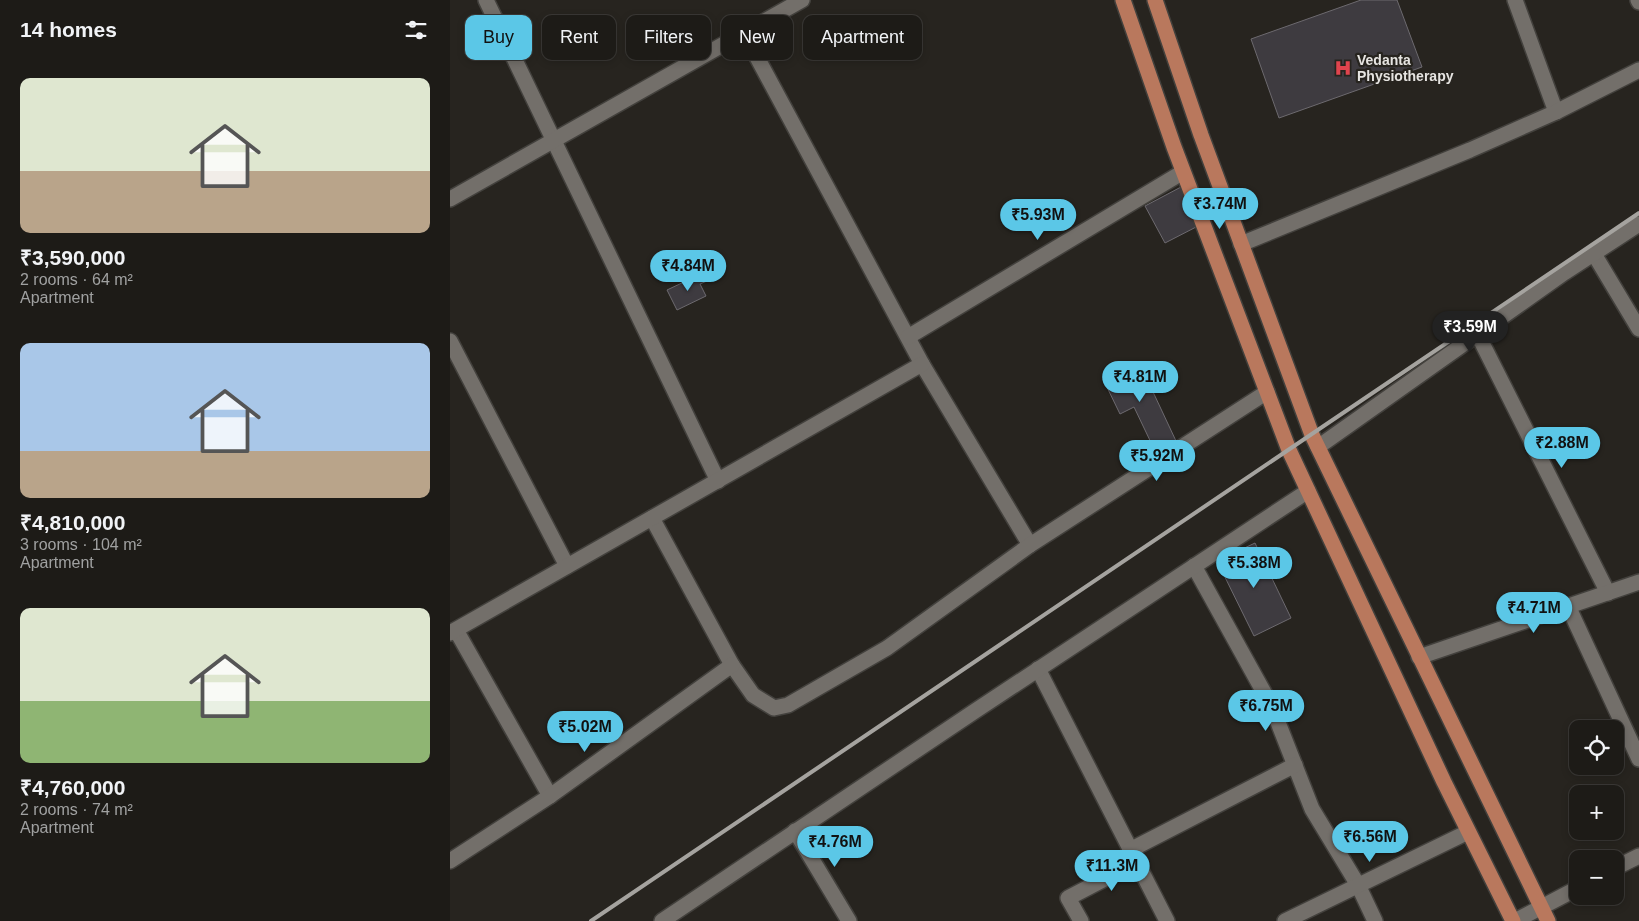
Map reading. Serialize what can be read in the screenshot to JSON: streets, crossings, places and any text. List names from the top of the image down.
{
  "places": {
    "hospital": ["Vedanta Physiotherapy"]
  },
  "page": {
    "heading": "14 homes",
    "chip": [
      "Buy",
      "Rent",
      "Filters",
      "New",
      "Apartment"
    ],
    "list": [
      {
        "name": "₹3,590,000",
        "note": "2 rooms · 64 m² · Apartment"
      },
      {
        "name": "₹4,810,000",
        "note": "3 rooms · 104 m² · Apartment"
      },
      {
        "name": "₹4,760,000",
        "note": "2 rooms · 74 m² · Apartment"
      }
    ],
    "price": [
      "₹3.74M",
      "₹5.93M",
      "₹4.84M",
      "₹3.59M",
      "₹4.81M",
      "₹2.88M",
      "₹5.92M",
      "₹5.38M",
      "₹4.71M",
      "₹6.75M",
      "₹5.02M",
      "₹6.56M",
      "₹4.76M",
      "₹11.3M"
    ],
    "map_buttons": ["+", "−"]
  }
}
